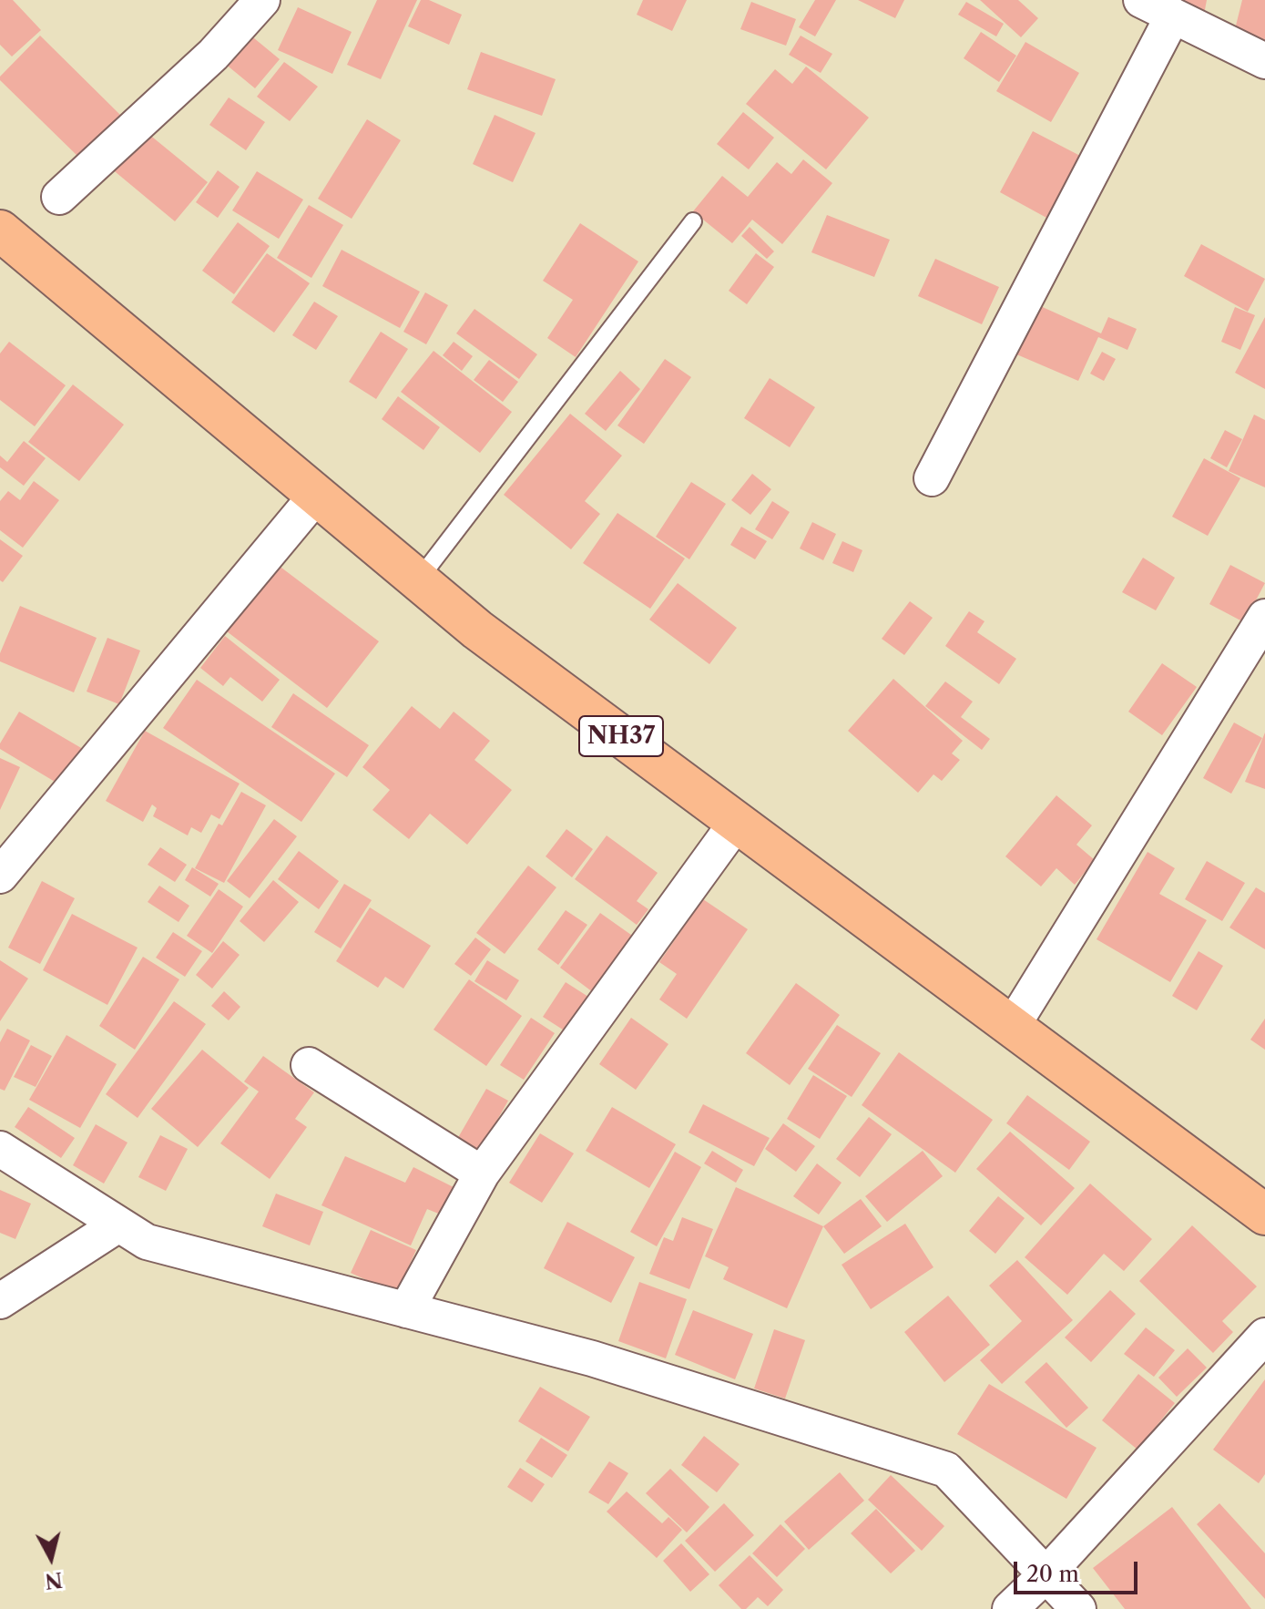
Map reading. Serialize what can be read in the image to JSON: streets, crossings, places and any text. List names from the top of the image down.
{
  "streets": {
    "highway": ["NH37"]
  },
  "scale_bar": "20 m",
  "north": "bottom"
}
